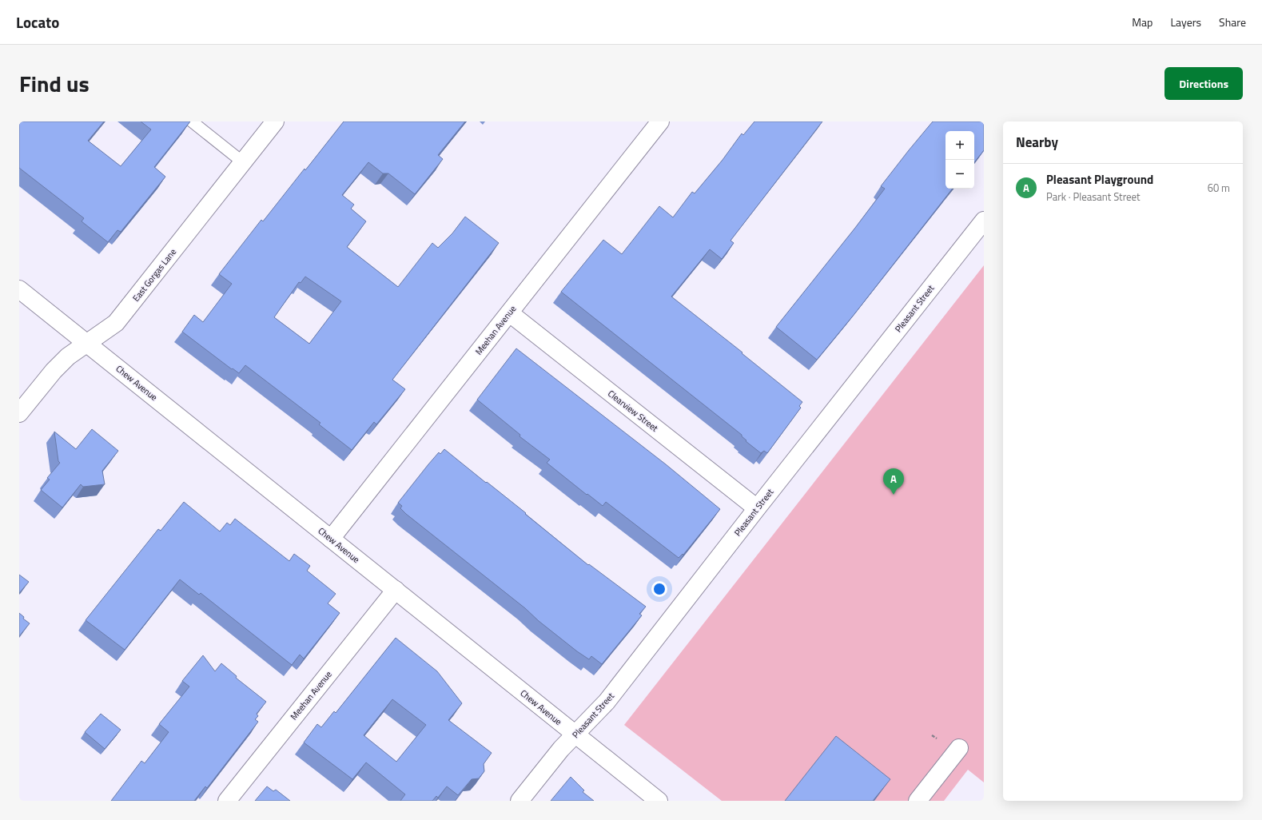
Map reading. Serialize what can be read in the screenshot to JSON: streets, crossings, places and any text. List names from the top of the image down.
{
  "streets": {
    "street": [
      "East Gorgas Lane",
      "Pleasant Street",
      "Meehan Avenue",
      "Chew Avenue",
      "Clearview Street"
    ]
  },
  "crossings": [
    ["East Gorgas Lane", "Chew Avenue"],
    ["Pleasant Street", "Chew Avenue"],
    ["Pleasant Street", "Clearview Street"],
    ["Meehan Avenue", "Chew Avenue"],
    ["Meehan Avenue", "Clearview Street"]
  ],
  "page": {
    "header": "Locato",
    "nav": ["Map", "Layers", "Share"],
    "title": "Find us",
    "buttons": "Directions",
    "heading": "Nearby",
    "map_buttons": ["+", "−"],
    "list": [
      {
        "mark": "A",
        "name": "Pleasant Playground",
        "note": "Park · Pleasant Street",
        "value": "60 m"
      }
    ],
    "pins": "A"
  }
}
